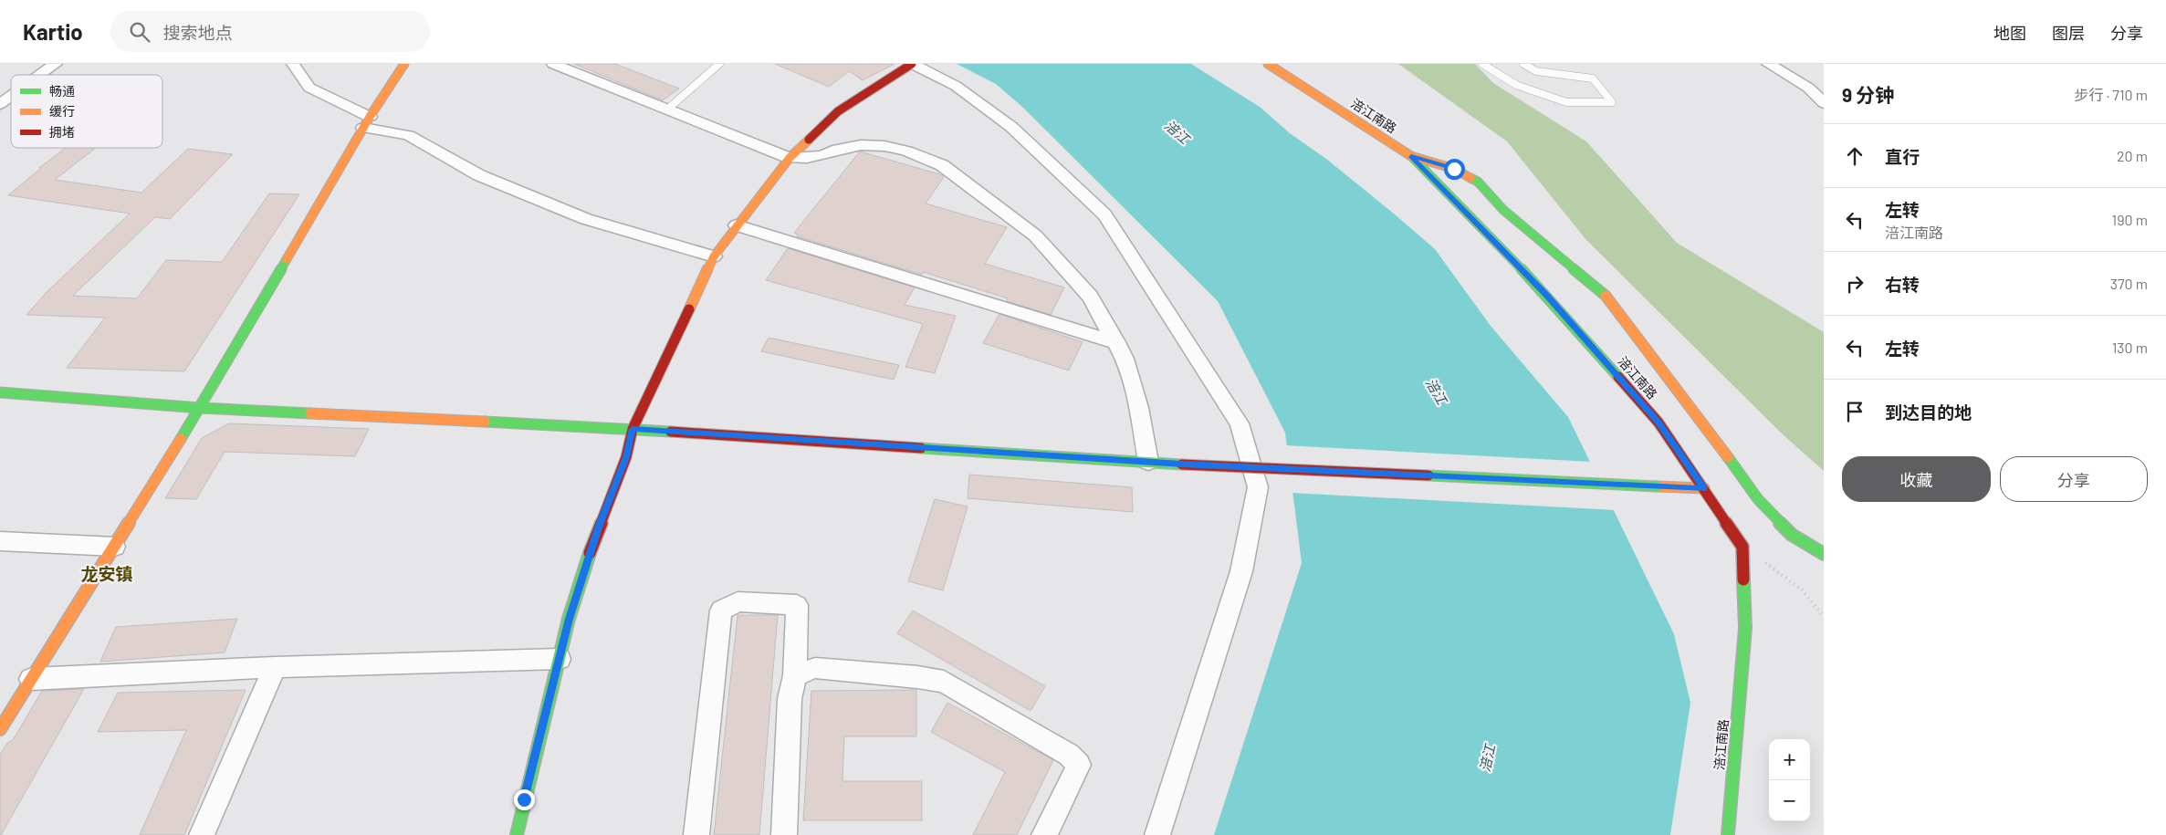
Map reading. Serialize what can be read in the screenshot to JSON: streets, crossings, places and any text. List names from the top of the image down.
{
  "streets": {
    "street": ["涪江南路"]
  },
  "districts": ["龙安镇"],
  "water": ["涪江"],
  "legend": ["畅通", "缓行", "拥堵"],
  "page": {
    "header": "Kartio",
    "search": "搜索地点",
    "nav": ["地图", "图层", "分享"],
    "heading": ["9 分钟", "步行 · 710 m"],
    "list": [
      ["直行", "20 m"],
      ["左转", "涪江南路", "190 m"],
      ["右转", "370 m"],
      ["左转", "130 m"],
      "到达目的地"
    ],
    "buttons": ["收藏", "分享"],
    "map_buttons": ["+", "−"]
  }
}
